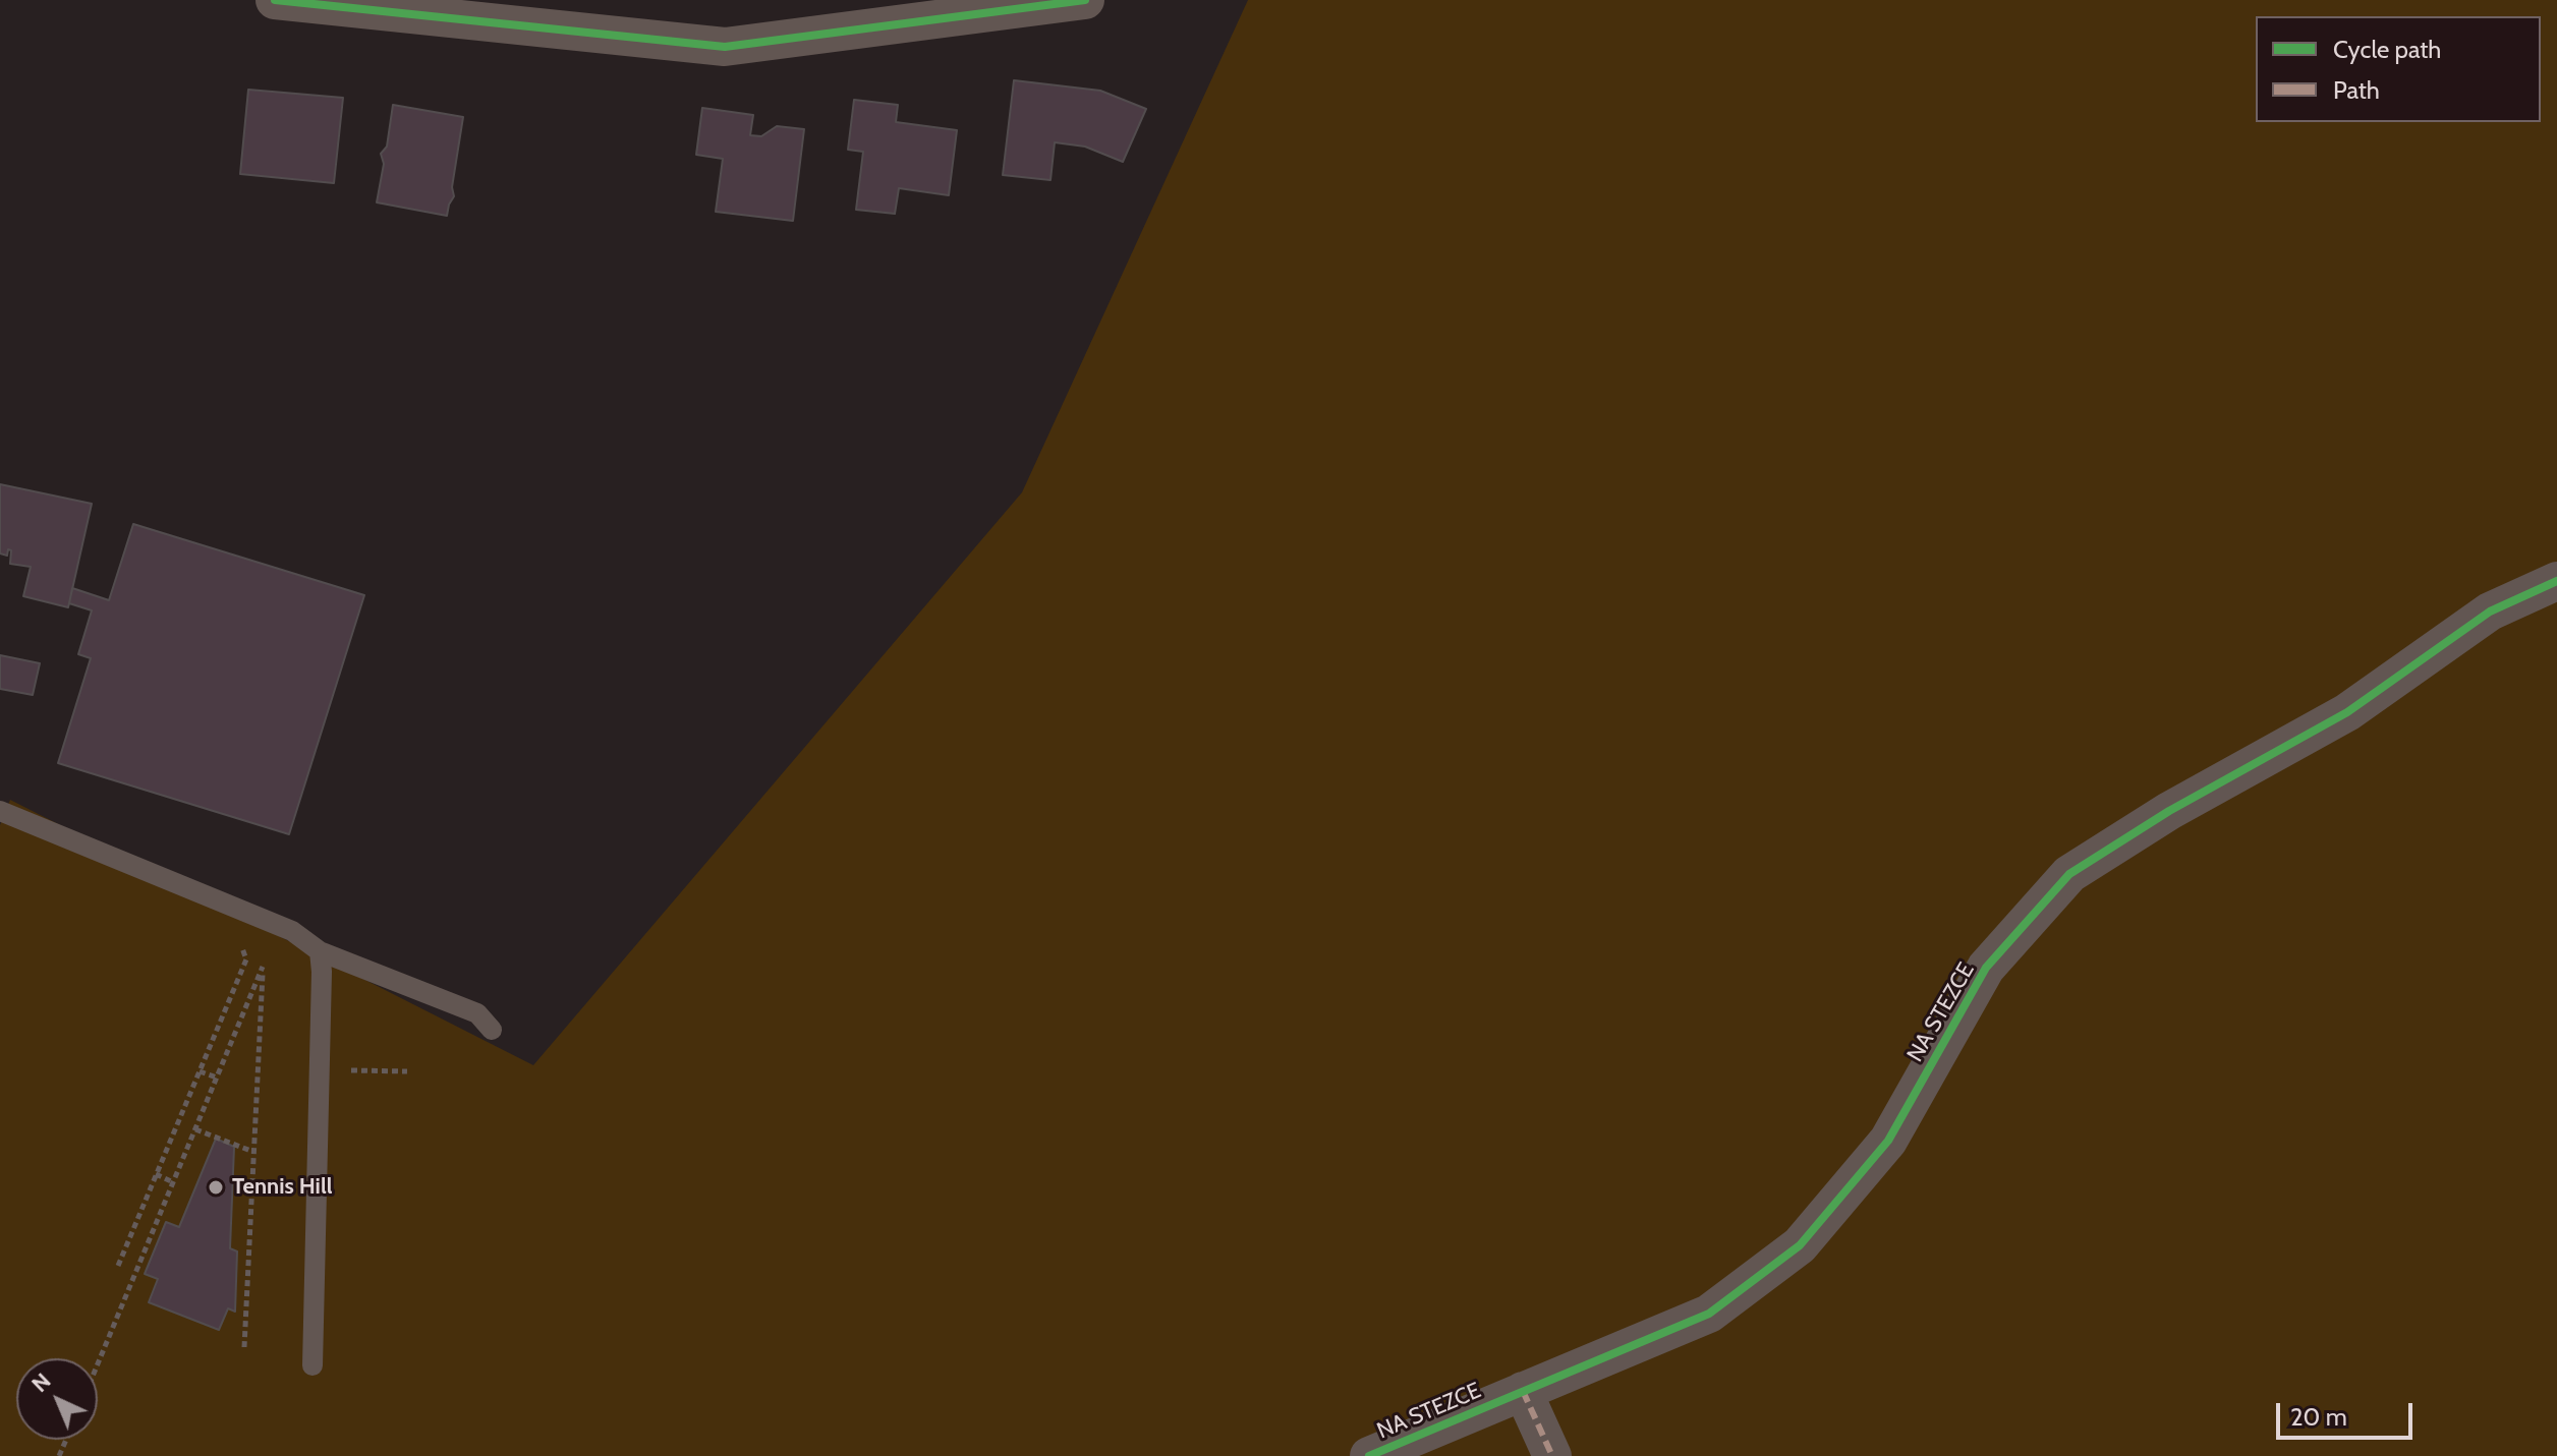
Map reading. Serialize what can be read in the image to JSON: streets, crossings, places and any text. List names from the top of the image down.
{
  "streets": {
    "street": ["NA STEZCE"]
  },
  "places": ["Tennis Hill"],
  "legend": ["Cycle path", "Path"],
  "scale_bar": "20 m",
  "north": "top left"
}
